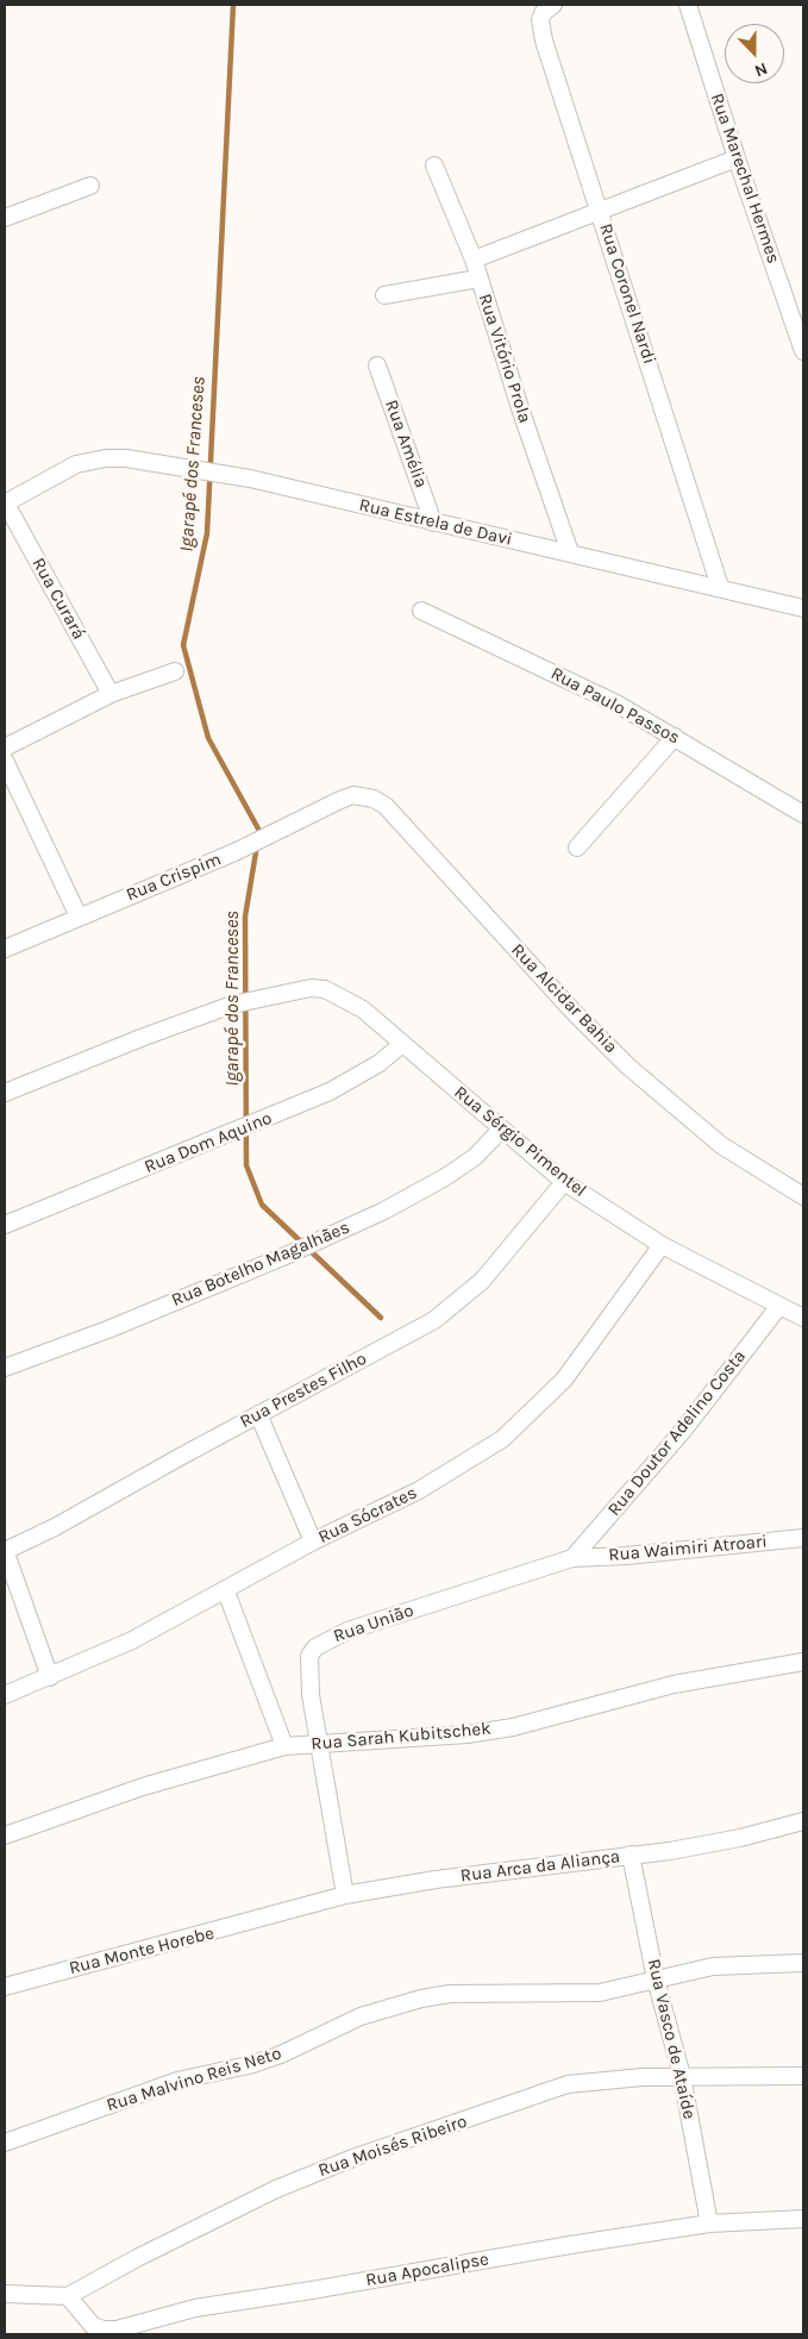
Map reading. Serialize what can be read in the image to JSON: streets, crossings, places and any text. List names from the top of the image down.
{
  "streets": {
    "street": [
      "Rua Marechal Hermes",
      "Rua Coronel Nardi",
      "Rua Vitório Prola",
      "Rua Amélia",
      "Rua Estrela de Davi",
      "Rua Curará",
      "Rua Paulo Passos",
      "Rua Crispim",
      "Rua Alcidar Bahia",
      "Rua Sérgio Pimentel",
      "Rua Dom Aquino",
      "Rua Botelho Magalhães",
      "Rua Prestes Filho",
      "Rua Doutor Adelino Costa",
      "Rua Sócrates",
      "Rua Waimiri Atroari",
      "Rua União",
      "Rua Sarah Kubitschek",
      "Rua Arca da Aliança",
      "Rua Monte Horebe",
      "Rua Vasco de Ataíde",
      "Rua Malvino Reis Neto",
      "Rua Moisés Ribeiro",
      "Rua Apocalipse"
    ]
  },
  "crossings": [
    ["Rua Coronel Nardi", "Rua Estrela de Davi"],
    ["Rua Vitório Prola", "Rua Estrela de Davi"],
    ["Rua Amélia", "Rua Estrela de Davi"],
    ["Rua Estrela de Davi", "Rua Curará"],
    ["Rua Crispim", "Rua Alcidar Bahia"],
    ["Rua Sérgio Pimentel", "Rua Dom Aquino"],
    ["Rua Sérgio Pimentel", "Rua Botelho Magalhães"],
    ["Rua Sérgio Pimentel", "Rua Prestes Filho"],
    ["Rua Sérgio Pimentel", "Rua Doutor Adelino Costa"],
    ["Rua Sérgio Pimentel", "Rua Sócrates"],
    ["Rua Doutor Adelino Costa", "Rua Waimiri Atroari"],
    ["Rua Doutor Adelino Costa", "Rua União"],
    ["Rua Waimiri Atroari", "Rua União"],
    ["Rua União", "Rua Sarah Kubitschek"],
    ["Rua União", "Rua Arca da Aliança"],
    ["Rua Arca da Aliança", "Rua Monte Horebe"],
    ["Rua Arca da Aliança", "Rua Vasco de Ataíde"],
    ["Rua Vasco de Ataíde", "Rua Malvino Reis Neto"],
    ["Rua Vasco de Ataíde", "Rua Moisés Ribeiro"],
    ["Rua Vasco de Ataíde", "Rua Apocalipse"],
    ["Rua Moisés Ribeiro", "Rua Apocalipse"]
  ],
  "water": ["Igarapé dos Franceses"],
  "north": "bottom"
}
